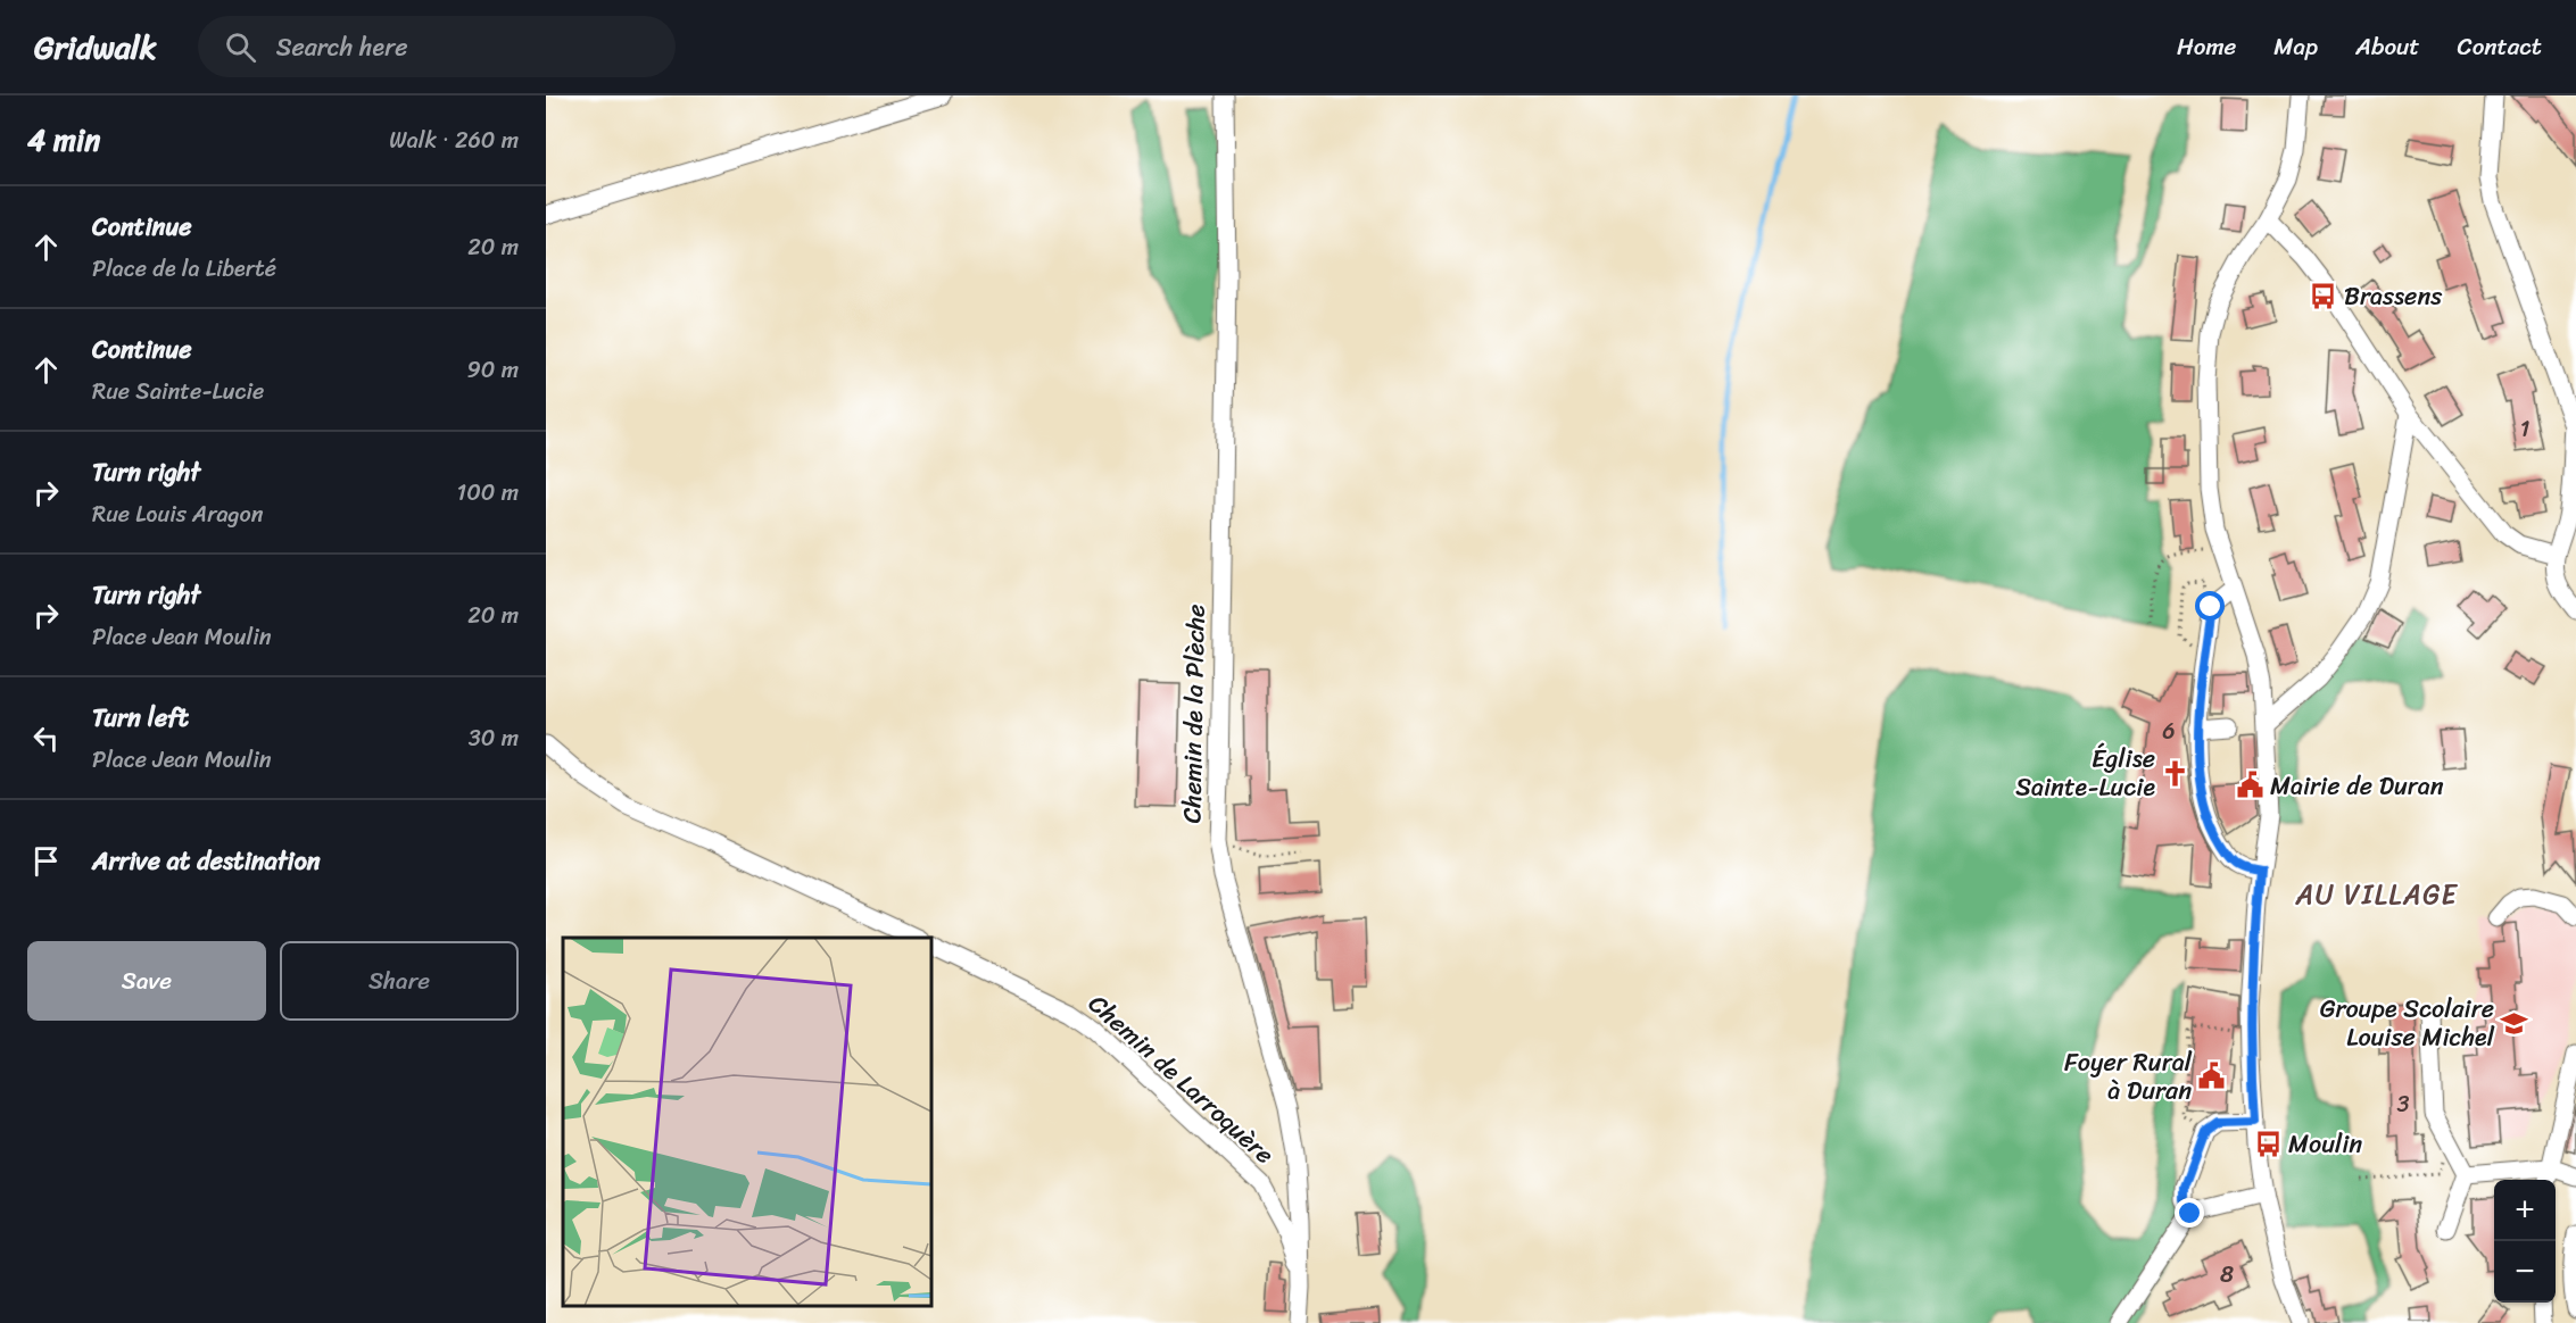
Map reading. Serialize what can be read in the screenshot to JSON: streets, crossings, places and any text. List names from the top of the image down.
{
  "streets": {
    "street": ["Chemin de la Plèche", "Chemin de Larroquère"]
  },
  "crossings": [
    ["Chemin de la Plèche", "Chemin de Larroquère"]
  ],
  "districts": ["AU VILLAGE"],
  "places": {
    "bus stop": ["Brassens", "Moulin"],
    "church": ["Église Sainte-Lucie"],
    "public building": ["Mairie de Duran", "Foyer Rural à Duran"],
    "school or university": ["Groupe Scolaire Louise Michel"]
  },
  "house_numbers": [
    "1",
    "6",
    "3",
    "8"
  ],
  "page": {
    "header": "Gridwalk",
    "search": "Search here",
    "nav": [
      "Home",
      "Map",
      "About",
      "Contact"
    ],
    "heading": ["4 min", "Walk · 260 m"],
    "list": [
      ["Continue", "Place de la Liberté", "20 m"],
      ["Continue", "Rue Sainte-Lucie", "90 m"],
      ["Turn right", "Rue Louis Aragon", "100 m"],
      ["Turn right", "Place Jean Moulin", "20 m"],
      ["Turn left", "Place Jean Moulin", "30 m"],
      "Arrive at destination"
    ],
    "buttons": ["Save", "Share"],
    "map_buttons": ["+", "−"]
  }
}
